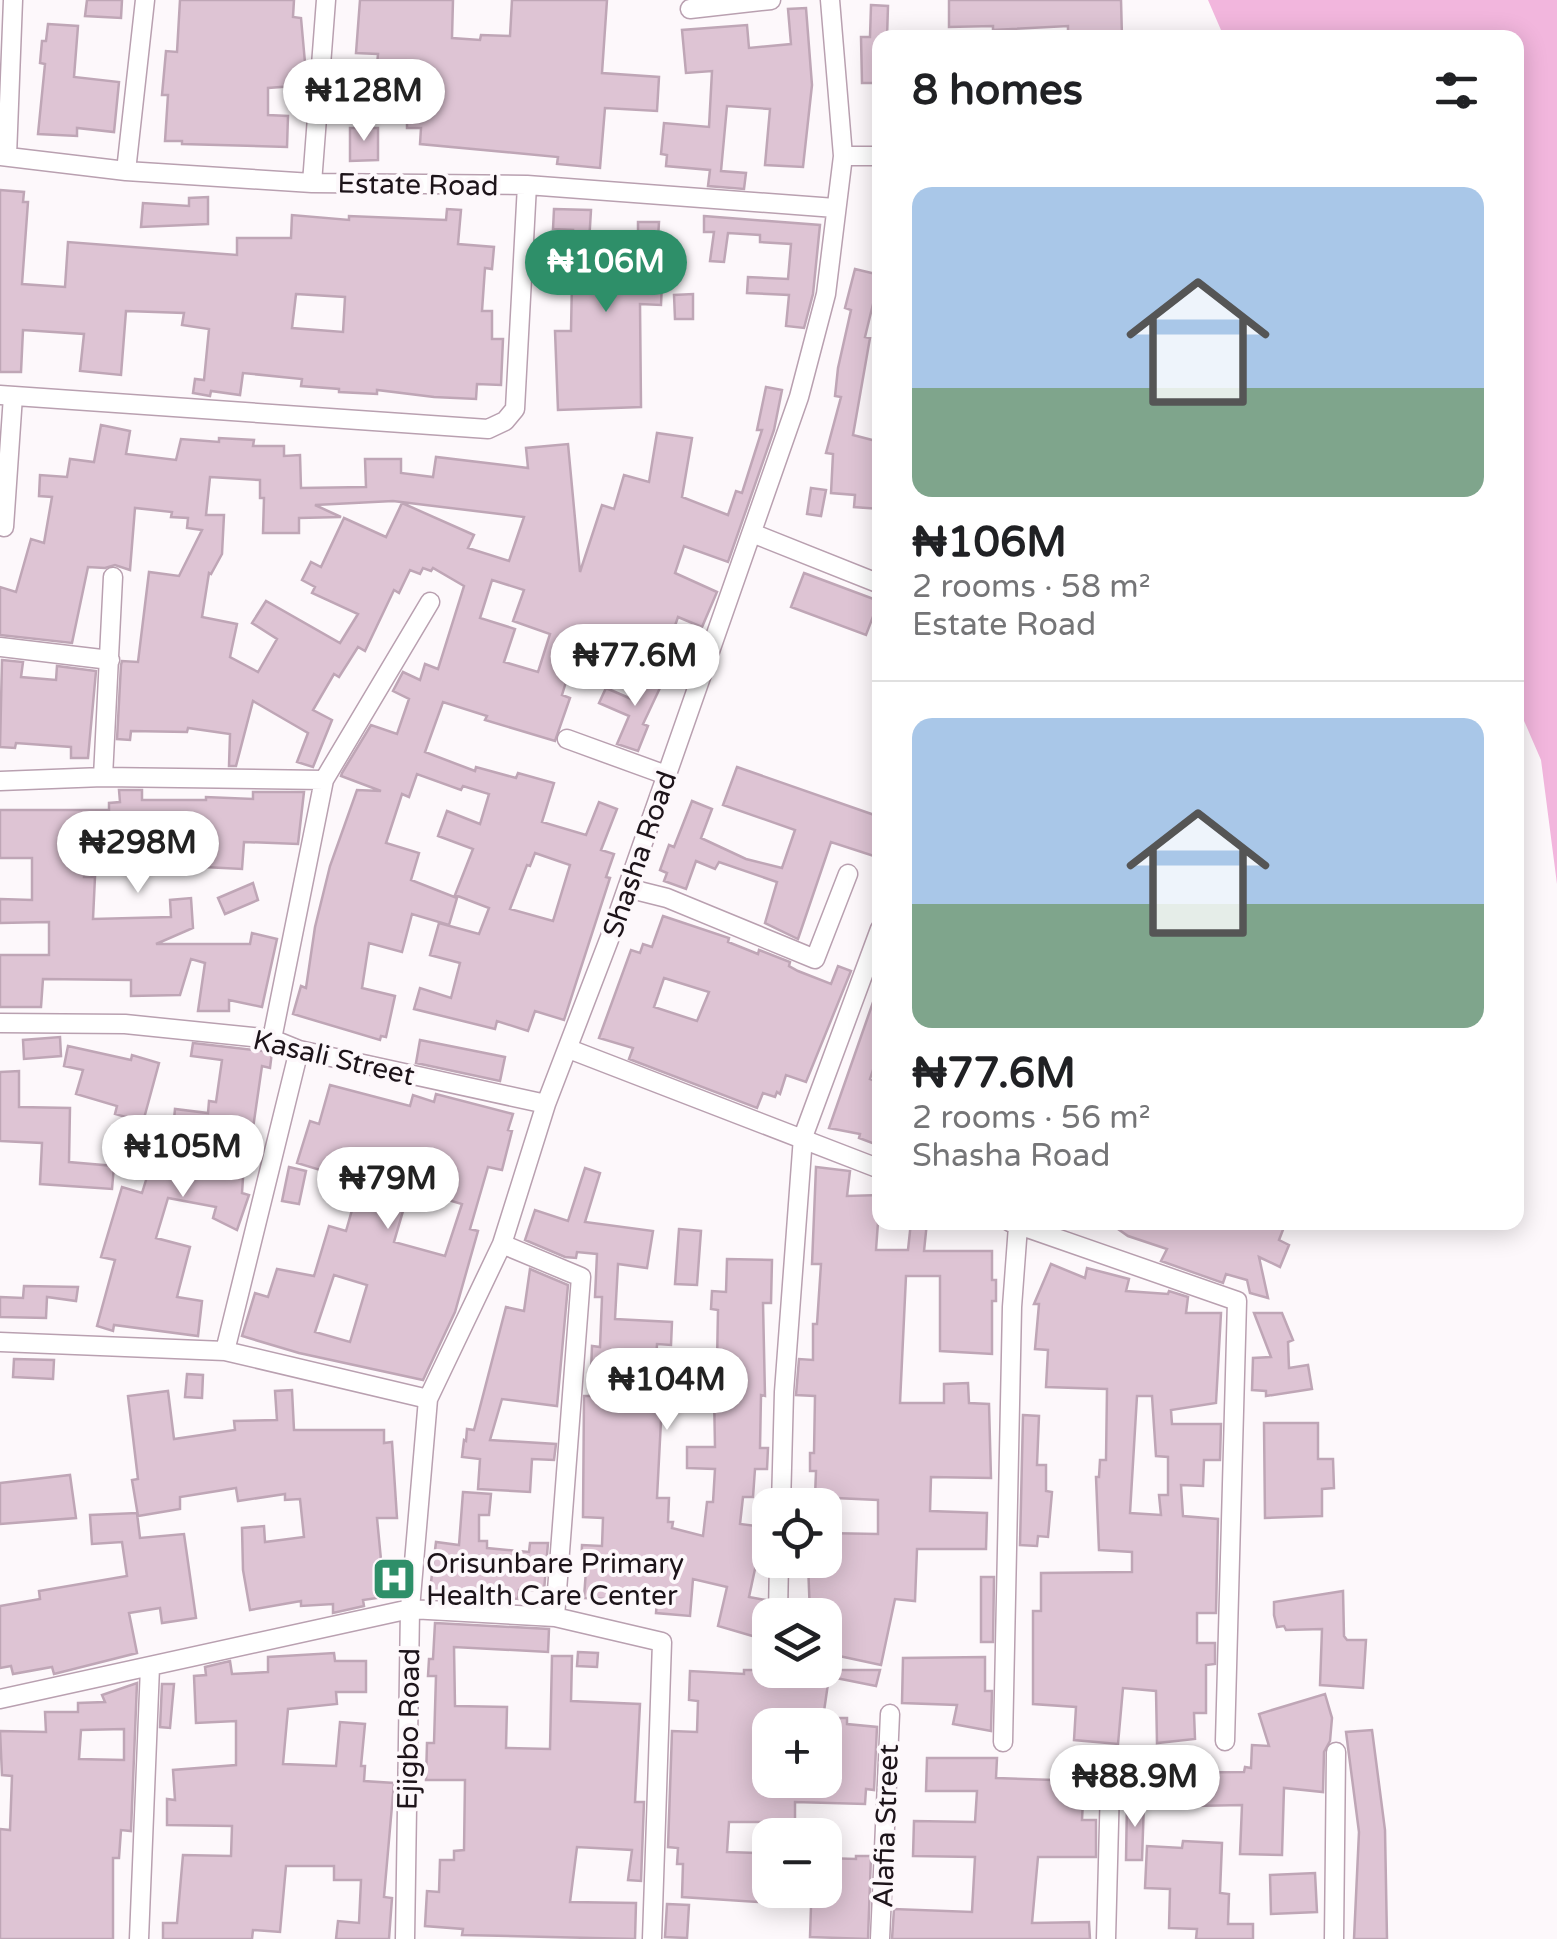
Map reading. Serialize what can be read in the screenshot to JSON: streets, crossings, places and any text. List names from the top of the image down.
{
  "streets": {
    "street": [
      "Estate Road",
      "Shasha Road",
      "Kasali Street",
      "Ejigbo Road",
      "Alafia Street"
    ]
  },
  "crossings": [
    ["Estate Road", "Shasha Road"],
    ["Shasha Road", "Kasali Street"],
    ["Shasha Road", "Ejigbo Road"]
  ],
  "places": {
    "hospital": ["Orisunbare Primary Health Care Center"]
  },
  "page": {
    "heading": "8 homes",
    "price": [
      "₦128M",
      "₦106M",
      "₦77.6M",
      "₦298M",
      "₦105M",
      "₦79M",
      "₦104M",
      "₦88.9M"
    ],
    "list": [
      {
        "name": "₦106M",
        "note": "2 rooms · 58 m² · Estate Road"
      },
      {
        "name": "₦77.6M",
        "note": "2 rooms · 56 m² · Shasha Road"
      }
    ],
    "map_buttons": ["+", "−"]
  }
}
